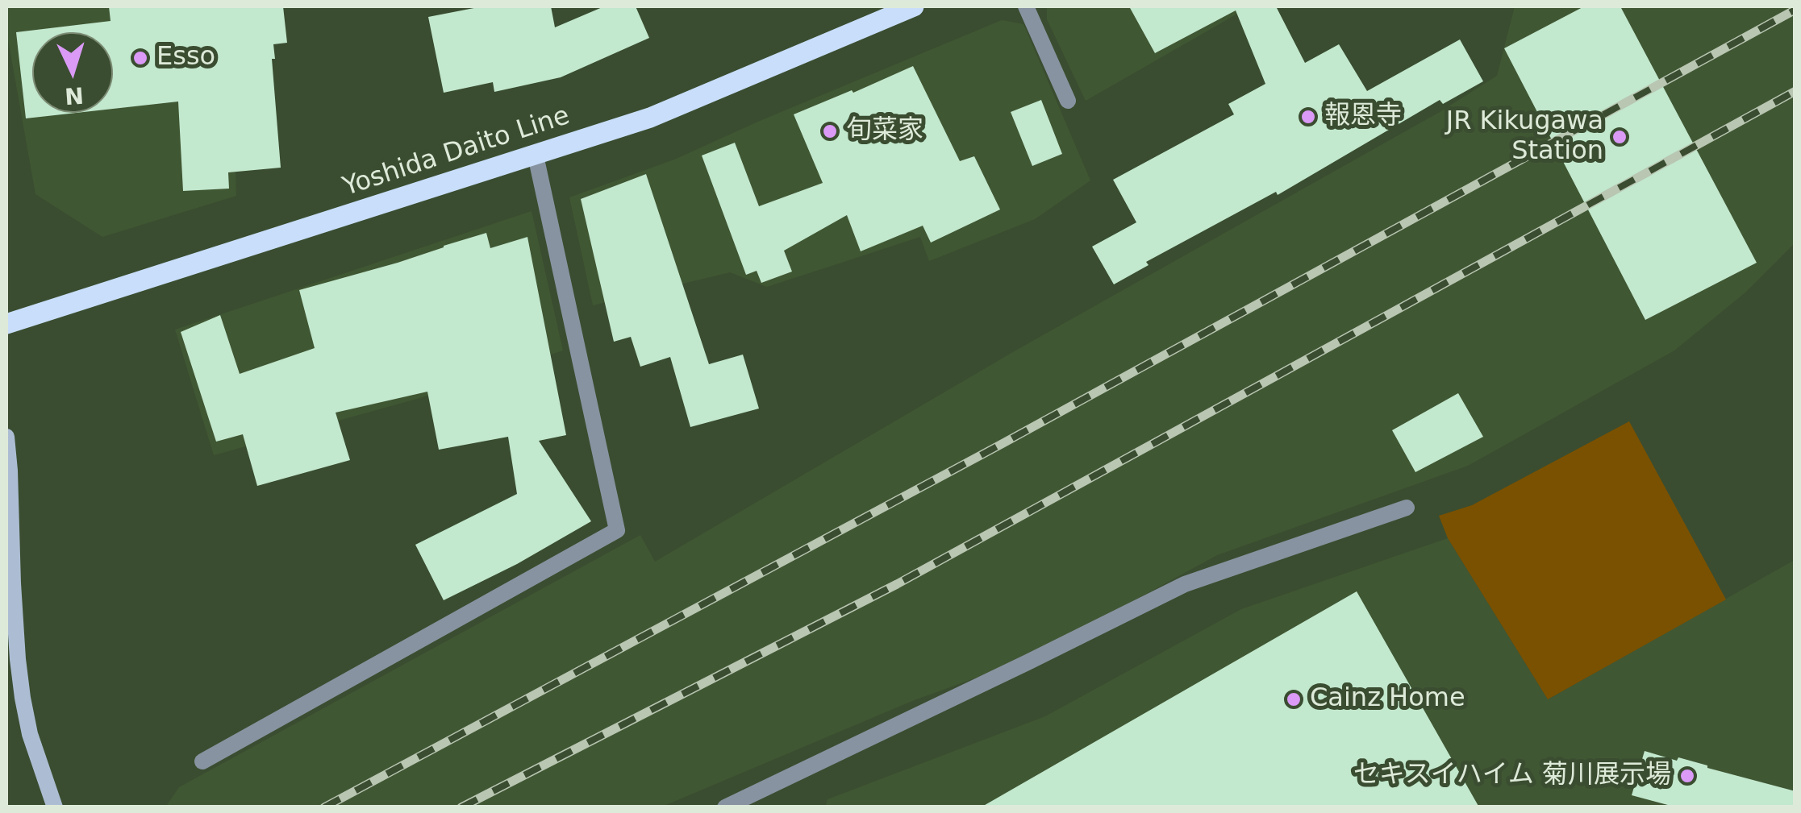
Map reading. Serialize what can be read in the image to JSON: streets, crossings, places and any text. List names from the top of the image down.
{
  "streets": {
    "main road": ["Yoshida Daito Line"]
  },
  "places": [
    "Esso",
    "報恩寺",
    "旬菜家",
    "JR Kikugawa Station",
    "Cainz Home",
    "セキスイハイム 菊川展示場"
  ],
  "north": "bottom"
}
